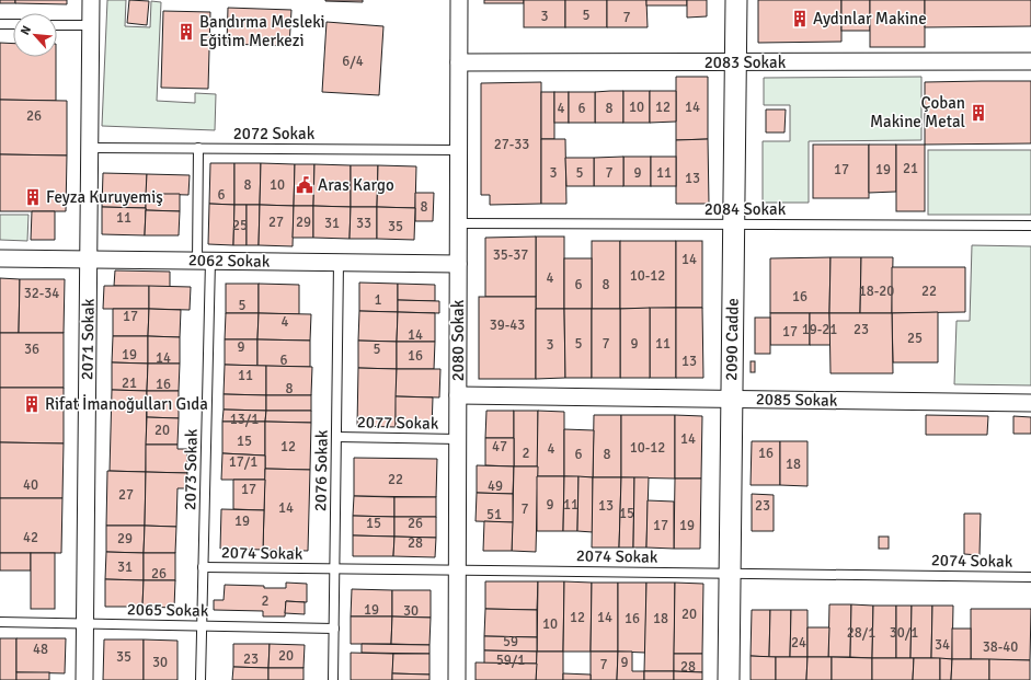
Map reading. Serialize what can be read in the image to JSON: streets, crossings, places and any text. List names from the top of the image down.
{
  "streets": {
    "street": [
      "2083 Sokak",
      "2062 Sokak",
      "2071 Sokak",
      "2090 Cadde",
      "2080 Sokak",
      "2085 Sokak"
    ],
    "lane": [
      "2072 Sokak",
      "2084 Sokak",
      "2077 Sokak",
      "2073 Sokak",
      "2076 Sokak",
      "2074 Sokak",
      "2065 Sokak"
    ]
  },
  "crossings": [
    ["2083 Sokak", "2090 Cadde"],
    ["2083 Sokak", "2080 Sokak"],
    ["2072 Sokak", "2071 Sokak"],
    ["2072 Sokak", "2080 Sokak"],
    ["2072 Sokak", "2073 Sokak"],
    ["2084 Sokak", "2090 Cadde"],
    ["2084 Sokak", "2080 Sokak"],
    ["2062 Sokak", "2071 Sokak"],
    ["2062 Sokak", "2080 Sokak"],
    ["2062 Sokak", "2073 Sokak"],
    ["2062 Sokak", "2076 Sokak"],
    ["2071 Sokak", "2065 Sokak"],
    ["2090 Cadde", "2085 Sokak"],
    ["2090 Cadde", "2074 Sokak"],
    ["2080 Sokak", "2085 Sokak"],
    ["2080 Sokak", "2077 Sokak"],
    ["2080 Sokak", "2074 Sokak"],
    ["2077 Sokak", "2076 Sokak"],
    ["2073 Sokak", "2074 Sokak"],
    ["2073 Sokak", "2065 Sokak"],
    ["2076 Sokak", "2074 Sokak"],
    ["2076 Sokak", "2065 Sokak"]
  ],
  "places": {
    "building": [
      "Aydınlar Makine",
      "Bandırma Mesleki Eğitim Merkezi",
      "Çoban Makine Metal",
      "Feyza Kuruyemiş",
      "Rifat İmanoğulları Gıda"
    ],
    "public building": ["Aras Kargo"]
  },
  "house_numbers": [
    "5",
    "3",
    "7",
    "6/4",
    "10",
    "12",
    "14",
    "4",
    "6",
    "8",
    "26",
    "27-33",
    "21",
    "17",
    "19",
    "3",
    "5",
    "7",
    "9",
    "11",
    "13",
    "8",
    "10",
    "6",
    "8",
    "11",
    "27",
    "29",
    "31",
    "33",
    "25",
    "35",
    "35-37",
    "14",
    "10-12",
    "4",
    "6",
    "8",
    "18-20",
    "22",
    "32-34",
    "16",
    "1",
    "5",
    "17",
    "4",
    "39-43",
    "19-21",
    "23",
    "17",
    "14",
    "25",
    "5",
    "7",
    "9",
    "11",
    "3",
    "9",
    "36",
    "5",
    "19",
    "16",
    "14",
    "6",
    "13",
    "11",
    "21",
    "16",
    "8",
    "13/1",
    "20",
    "14",
    "15",
    "12",
    "47",
    "10-12",
    "4",
    "2",
    "16",
    "6",
    "8",
    "17/1",
    "18",
    "22",
    "40",
    "49",
    "17",
    "27",
    "9",
    "11",
    "13",
    "23",
    "14",
    "7",
    "15",
    "51",
    "19",
    "15",
    "26",
    "17",
    "19",
    "42",
    "29",
    "28",
    "31",
    "26",
    "2",
    "19",
    "30",
    "20",
    "12",
    "14",
    "16",
    "18",
    "10",
    "28/1",
    "30/1",
    "59",
    "24",
    "34",
    "38-40",
    "48",
    "20",
    "35",
    "23",
    "59/1",
    "30",
    "9",
    "7",
    "28"
  ],
  "north": "top left"
}
